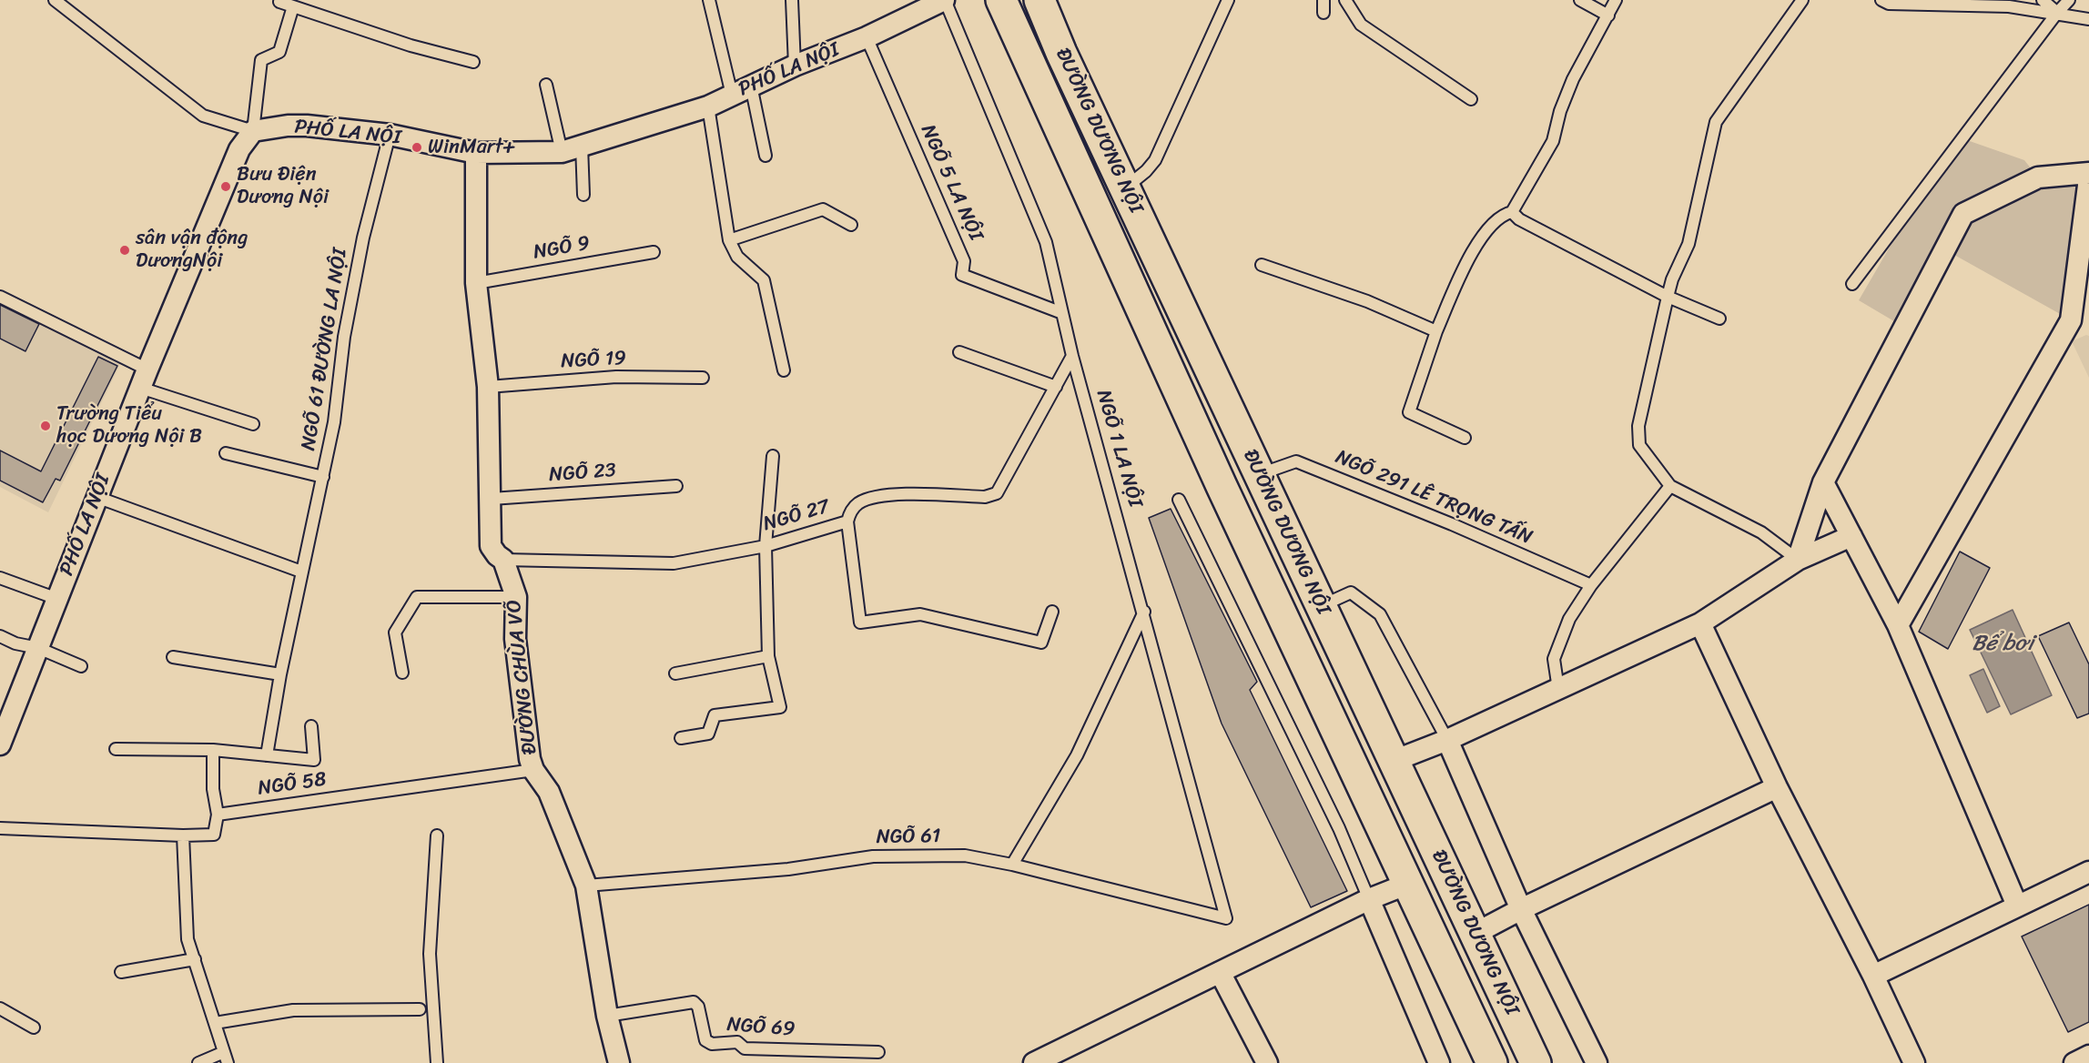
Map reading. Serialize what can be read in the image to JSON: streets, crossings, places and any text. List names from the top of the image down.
{
  "streets": {
    "main road": ["ĐƯỜNG DƯƠNG NỘI"],
    "street": ["PHỐ LA NỘI", "ĐƯỜNG CHÙA VÕ"],
    "lane": [
      "NGÕ 5 LA NỘI",
      "NGÕ 9",
      "NGÕ 61 ĐƯỜNG LA NỘI",
      "NGÕ 19",
      "NGÕ 1 LA NỘI",
      "NGÕ 23",
      "NGÕ 291 LÊ TRỌNG TẤN",
      "NGÕ 27",
      "NGÕ 58",
      "NGÕ 61",
      "NGÕ 69"
    ]
  },
  "crossings": [
    ["PHỐ LA NỘI", "NGÕ 5 LA NỘI"],
    ["PHỐ LA NỘI", "NGÕ 61 ĐƯỜNG LA NỘI"],
    ["PHỐ LA NỘI", "NGÕ 1 LA NỘI"],
    ["PHỐ LA NỘI", "ĐƯỜNG CHÙA VÕ"],
    ["ĐƯỜNG DƯƠNG NỘI", "NGÕ 291 LÊ TRỌNG TẤN"],
    ["NGÕ 5 LA NỘI", "NGÕ 1 LA NỘI"],
    ["NGÕ 9", "ĐƯỜNG CHÙA VÕ"],
    ["NGÕ 19", "ĐƯỜNG CHÙA VÕ"],
    ["NGÕ 1 LA NỘI", "NGÕ 61"],
    ["NGÕ 23", "ĐƯỜNG CHÙA VÕ"],
    ["NGÕ 27", "ĐƯỜNG CHÙA VÕ"],
    ["ĐƯỜNG CHÙA VÕ", "NGÕ 58"],
    ["ĐƯỜNG CHÙA VÕ", "NGÕ 61"],
    ["ĐƯỜNG CHÙA VÕ", "NGÕ 69"]
  ],
  "water": ["Bể bơi"],
  "places": [
    "WinMart+",
    "Bưu Điện Dương Nội",
    "sân vận động DươngNội",
    "Trường Tiểu học Dương Nội B"
  ]
}
